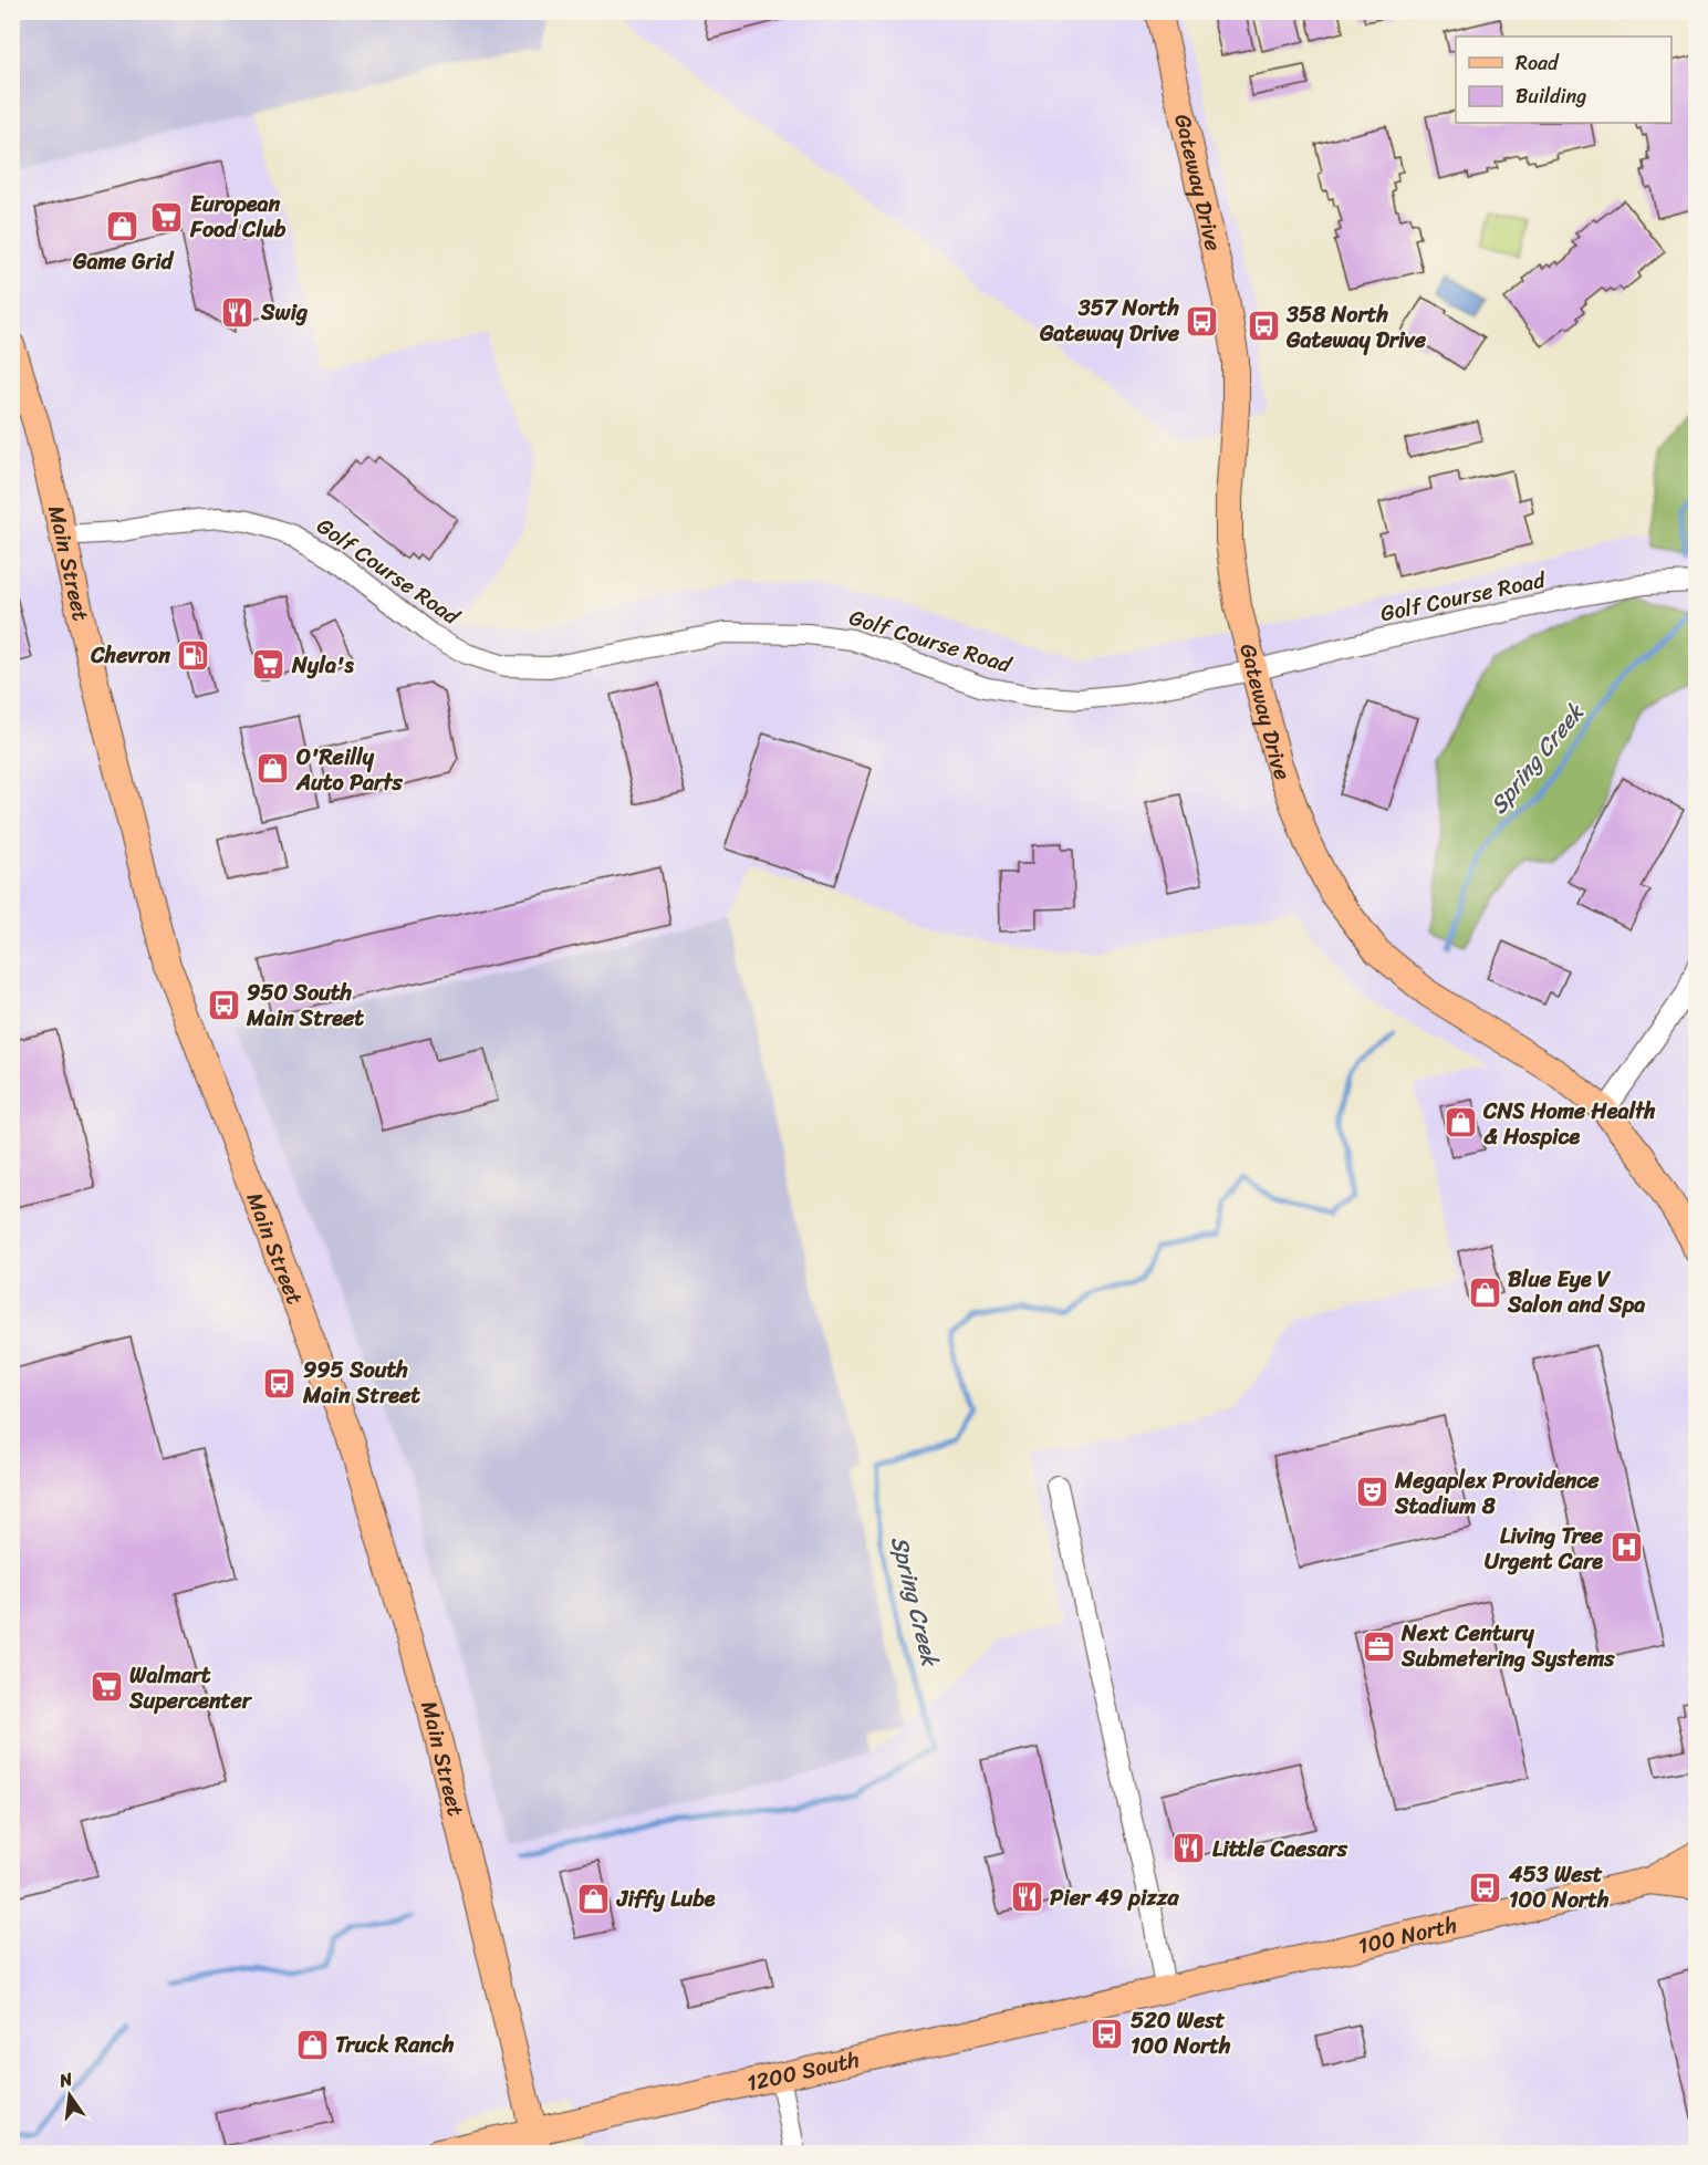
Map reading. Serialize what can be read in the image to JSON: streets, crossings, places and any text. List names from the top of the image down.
{
  "streets": {
    "main road": [
      "Gateway Drive",
      "Main Street",
      "100 North",
      "1200 South"
    ],
    "street": ["Golf Course Road"]
  },
  "crossings": [
    ["Gateway Drive", "Golf Course Road"],
    ["Main Street", "Golf Course Road"],
    ["Main Street", "1200 South"],
    ["100 North", "1200 South"]
  ],
  "water": ["Spring Creek"],
  "places": {
    "supermarket": ["European Food Club", "Nyla's", "Walmart Supercenter"],
    "shop": [
      "Game Grid",
      "O'Reilly Auto Parts",
      "CNS Home Health & Hospice",
      "Blue Eye V Salon and Spa",
      "Jiffy Lube",
      "Truck Ranch"
    ],
    "restaurant": ["Swig", "Little Caesars", "Pier 49 pizza"],
    "bus stop": [
      "357 North Gateway Drive",
      "358 North Gateway Drive",
      "950 South Main Street",
      "995 South Main Street",
      "453 West 100 North",
      "520 West 100 North"
    ],
    "fuel station": ["Chevron"],
    "theatre": ["Megaplex Providence Stadium 8"],
    "hospital": ["Living Tree Urgent Care"],
    "office": ["Next Century Submetering Systems"]
  },
  "legend": ["Road", "Building"],
  "north": "top"
}
